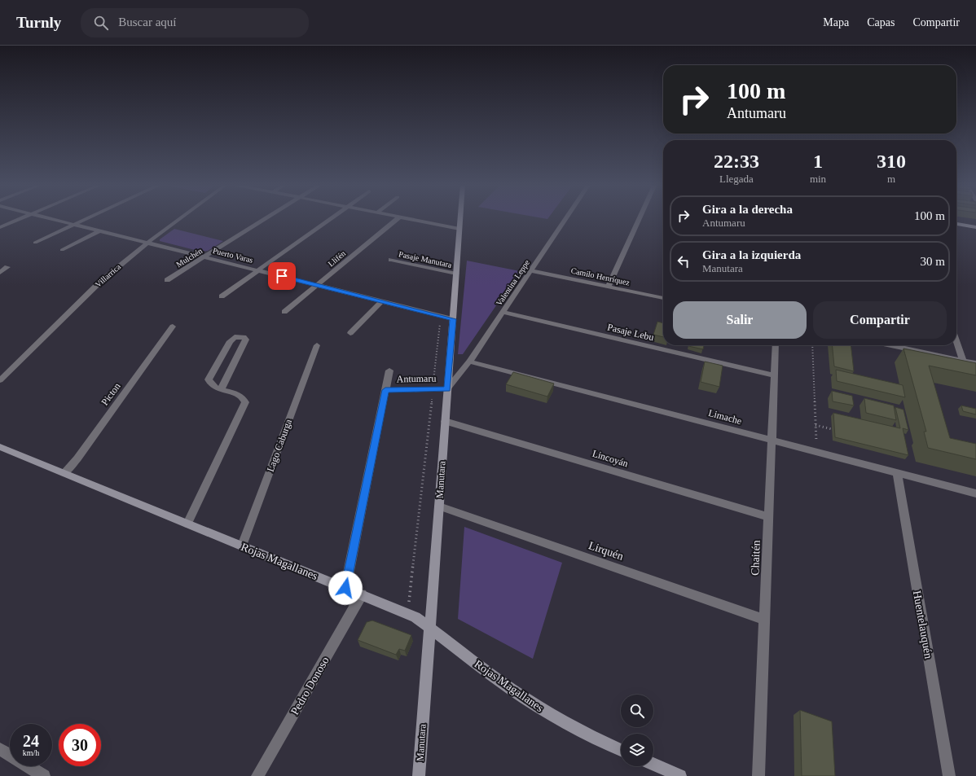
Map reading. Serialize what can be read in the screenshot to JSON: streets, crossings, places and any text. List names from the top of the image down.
{
  "streets": {
    "main road": ["Manutara", "Rojas Magallanes"],
    "street": [
      "Puerto Varas",
      "Mulchén",
      "Llifén",
      "Pasaje Manutara",
      "Villarrica",
      "Camilo Henríquez",
      "Valentina Leppe",
      "Pasaje Lebu",
      "Antumaru",
      "Picton",
      "Limache",
      "Lago Caburga",
      "Lincoyán",
      "Lirquén",
      "Chaitén",
      "Huentelauquén",
      "Pedro Donoso"
    ]
  },
  "crossings": [
    ["Puerto Varas", "Mulchén"],
    ["Puerto Varas", "Llifén"],
    ["Puerto Varas", "Villarrica"],
    ["Puerto Varas", "Manutara"],
    ["Pasaje Manutara", "Manutara"],
    ["Camilo Henríquez", "Valentina Leppe"],
    ["Valentina Leppe", "Pasaje Lebu"],
    ["Valentina Leppe", "Antumaru"],
    ["Valentina Leppe", "Limache"],
    ["Valentina Leppe", "Manutara"],
    ["Pasaje Lebu", "Chaitén"],
    ["Antumaru", "Manutara"],
    ["Picton", "Rojas Magallanes"],
    ["Limache", "Chaitén"],
    ["Limache", "Huentelauquén"],
    ["Lago Caburga", "Rojas Magallanes"],
    ["Lincoyán", "Manutara"],
    ["Lincoyán", "Chaitén"],
    ["Manutara", "Lirquén"],
    ["Manutara", "Rojas Magallanes"],
    ["Lirquén", "Chaitén"],
    ["Rojas Magallanes", "Pedro Donoso"]
  ],
  "page": {
    "header": "Turnly",
    "search": "Buscar aquí",
    "nav": ["Mapa", "Capas", "Compartir"],
    "turn": ["100 m", "Antumaru"],
    "eta": [
      "22:33",
      "Llegada",
      "1",
      "min",
      "310",
      "m"
    ],
    "list": [
      {
        "name": "Gira a la derecha",
        "note": "Antumaru",
        "value": "100 m"
      },
      {
        "name": "Gira a la izquierda",
        "note": "Manutara",
        "value": "30 m"
      }
    ],
    "buttons": ["Salir", "Compartir"],
    "speed": "24 km/h",
    "limit": "30"
  }
}
